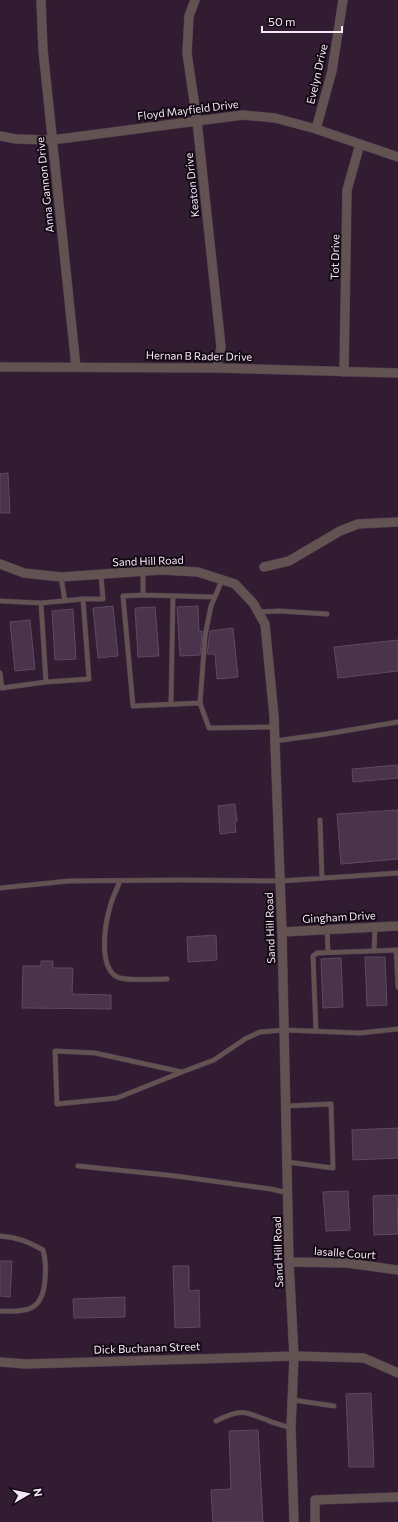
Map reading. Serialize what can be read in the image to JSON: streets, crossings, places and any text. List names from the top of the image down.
{
  "streets": {
    "street": [
      "Evelyn Drive",
      "Floyd Mayfield Drive",
      "Anna Gannon Drive",
      "Keaton Drive",
      "Tot Drive",
      "Hernan B Rader Drive",
      "Sand Hill Road",
      "Gingham Drive",
      "lasalle Court",
      "Dick Buchanan Street"
    ]
  },
  "crossings": [
    ["Evelyn Drive", "Floyd Mayfield Drive"],
    ["Floyd Mayfield Drive", "Anna Gannon Drive"],
    ["Floyd Mayfield Drive", "Keaton Drive"],
    ["Floyd Mayfield Drive", "Tot Drive"],
    ["Anna Gannon Drive", "Hernan B Rader Drive"],
    ["Keaton Drive", "Hernan B Rader Drive"],
    ["Tot Drive", "Hernan B Rader Drive"],
    ["Sand Hill Road", "Gingham Drive"],
    ["Sand Hill Road", "lasalle Court"],
    ["Sand Hill Road", "Dick Buchanan Street"]
  ],
  "scale_bar": "50 m",
  "north": "right"
}
